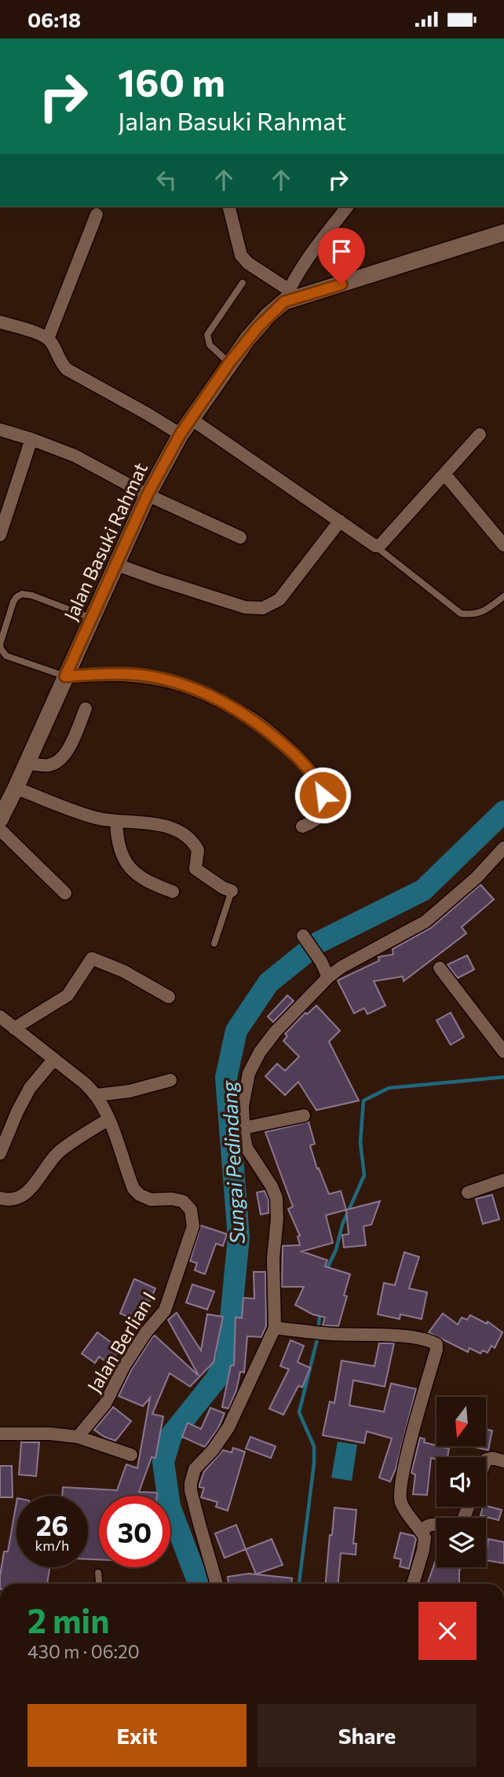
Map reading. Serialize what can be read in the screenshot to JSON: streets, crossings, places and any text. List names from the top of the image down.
{
  "streets": {
    "street": ["Jalan Basuki Rahmat", "Jalan Berlian I"]
  },
  "water": ["Sungai Pedindang"],
  "north": "bottom",
  "page": {
    "status": "06:18",
    "turn": ["160 m", "Jalan Basuki Rahmat"],
    "speed": "26 km/h",
    "limit": "30",
    "heading": ["2 min", "430 m · 06:20"],
    "buttons": ["Exit", "Share"]
  }
}
